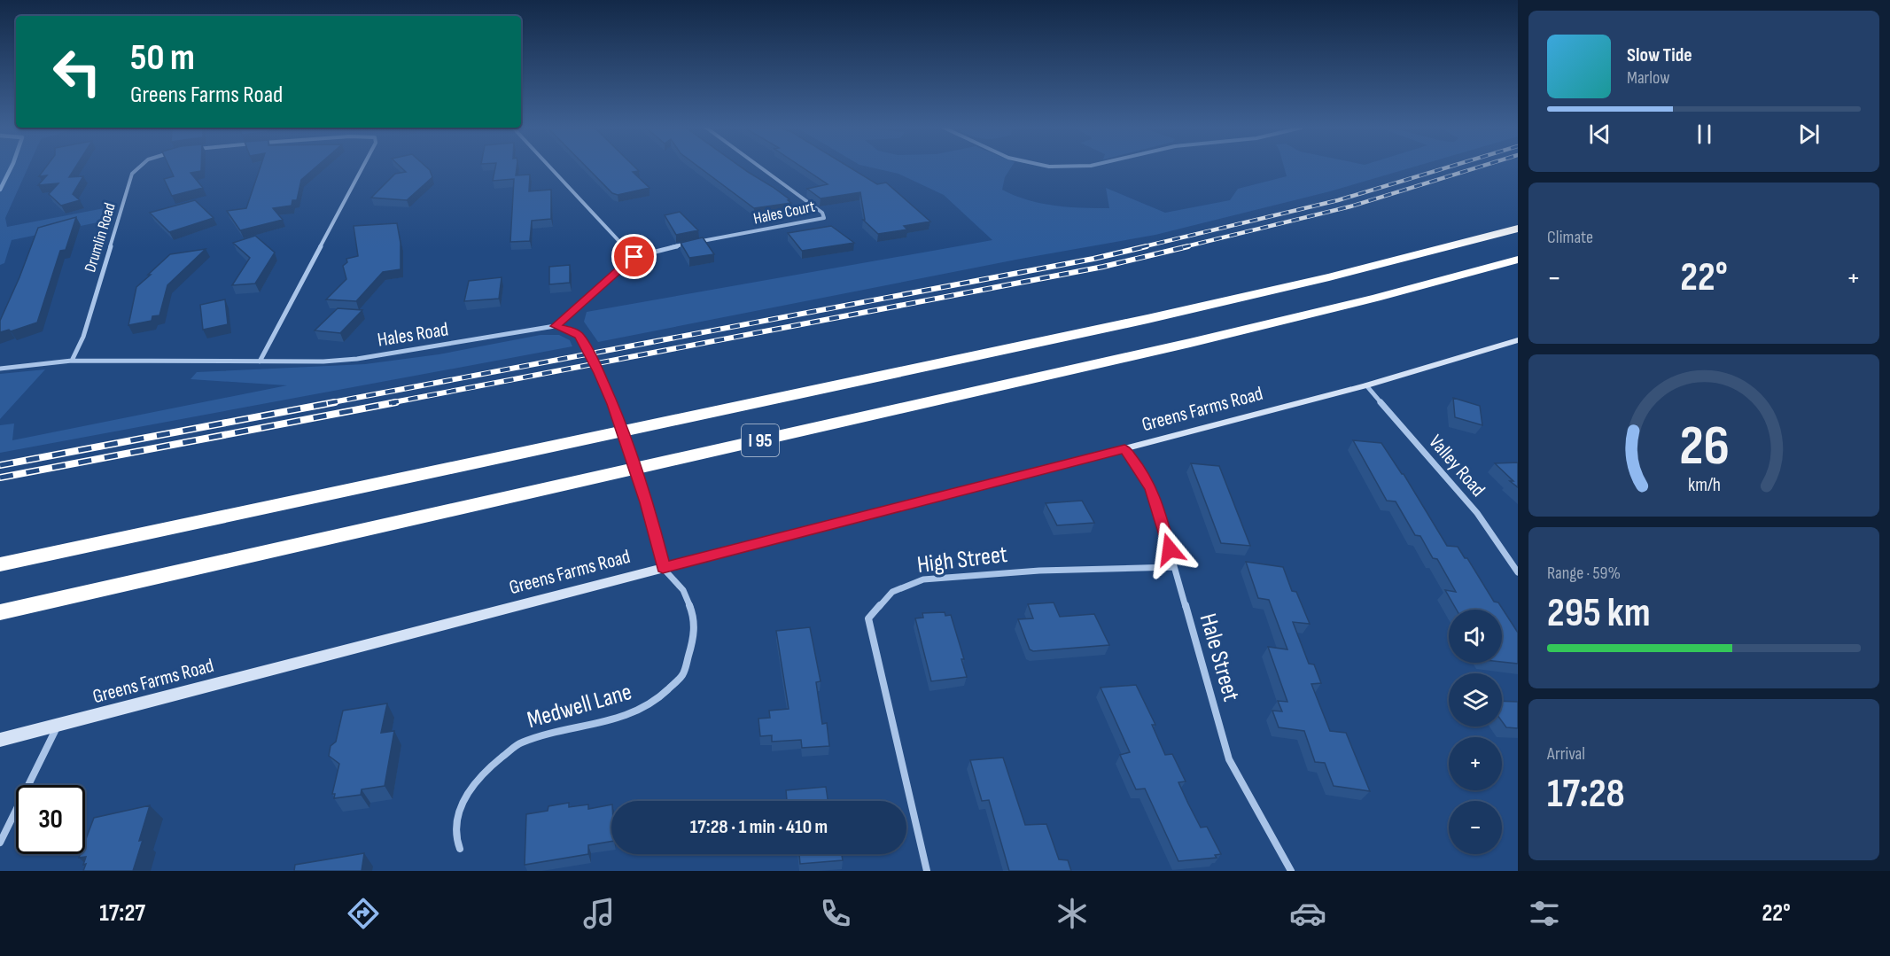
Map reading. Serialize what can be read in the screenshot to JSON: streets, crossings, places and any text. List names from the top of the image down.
{
  "streets": {
    "highway": ["I 95"],
    "main road": ["Greens Farms Road"],
    "street": [
      "Hales Court",
      "Drumlin Road",
      "Hales Road",
      "Valley Road",
      "High Street",
      "Hale Street",
      "Medwell Lane"
    ]
  },
  "crossings": [
    ["Hales Court", "Hales Road"],
    ["Drumlin Road", "Hales Road"],
    ["Greens Farms Road", "Valley Road"],
    ["Greens Farms Road", "Hale Street"],
    ["Greens Farms Road", "Medwell Lane"],
    ["High Street", "Hale Street"]
  ],
  "page": {
    "turn": ["50 m", "Greens Farms Road"],
    "song": ["Slow Tide", "Marlow"],
    "tile": [
      "Climate",
      ["Range · 59%", "295 km"],
      ["Arrival", "17:28"]
    ],
    "heat": ["−", "22°", "+"],
    "map_buttons": ["+", "−"],
    "limit": "30",
    "trip": "17:28 · 1 min · 410 m",
    "tabs": ["17:27", "22°"],
    "gauge": ["26", "km/h"]
  }
}
